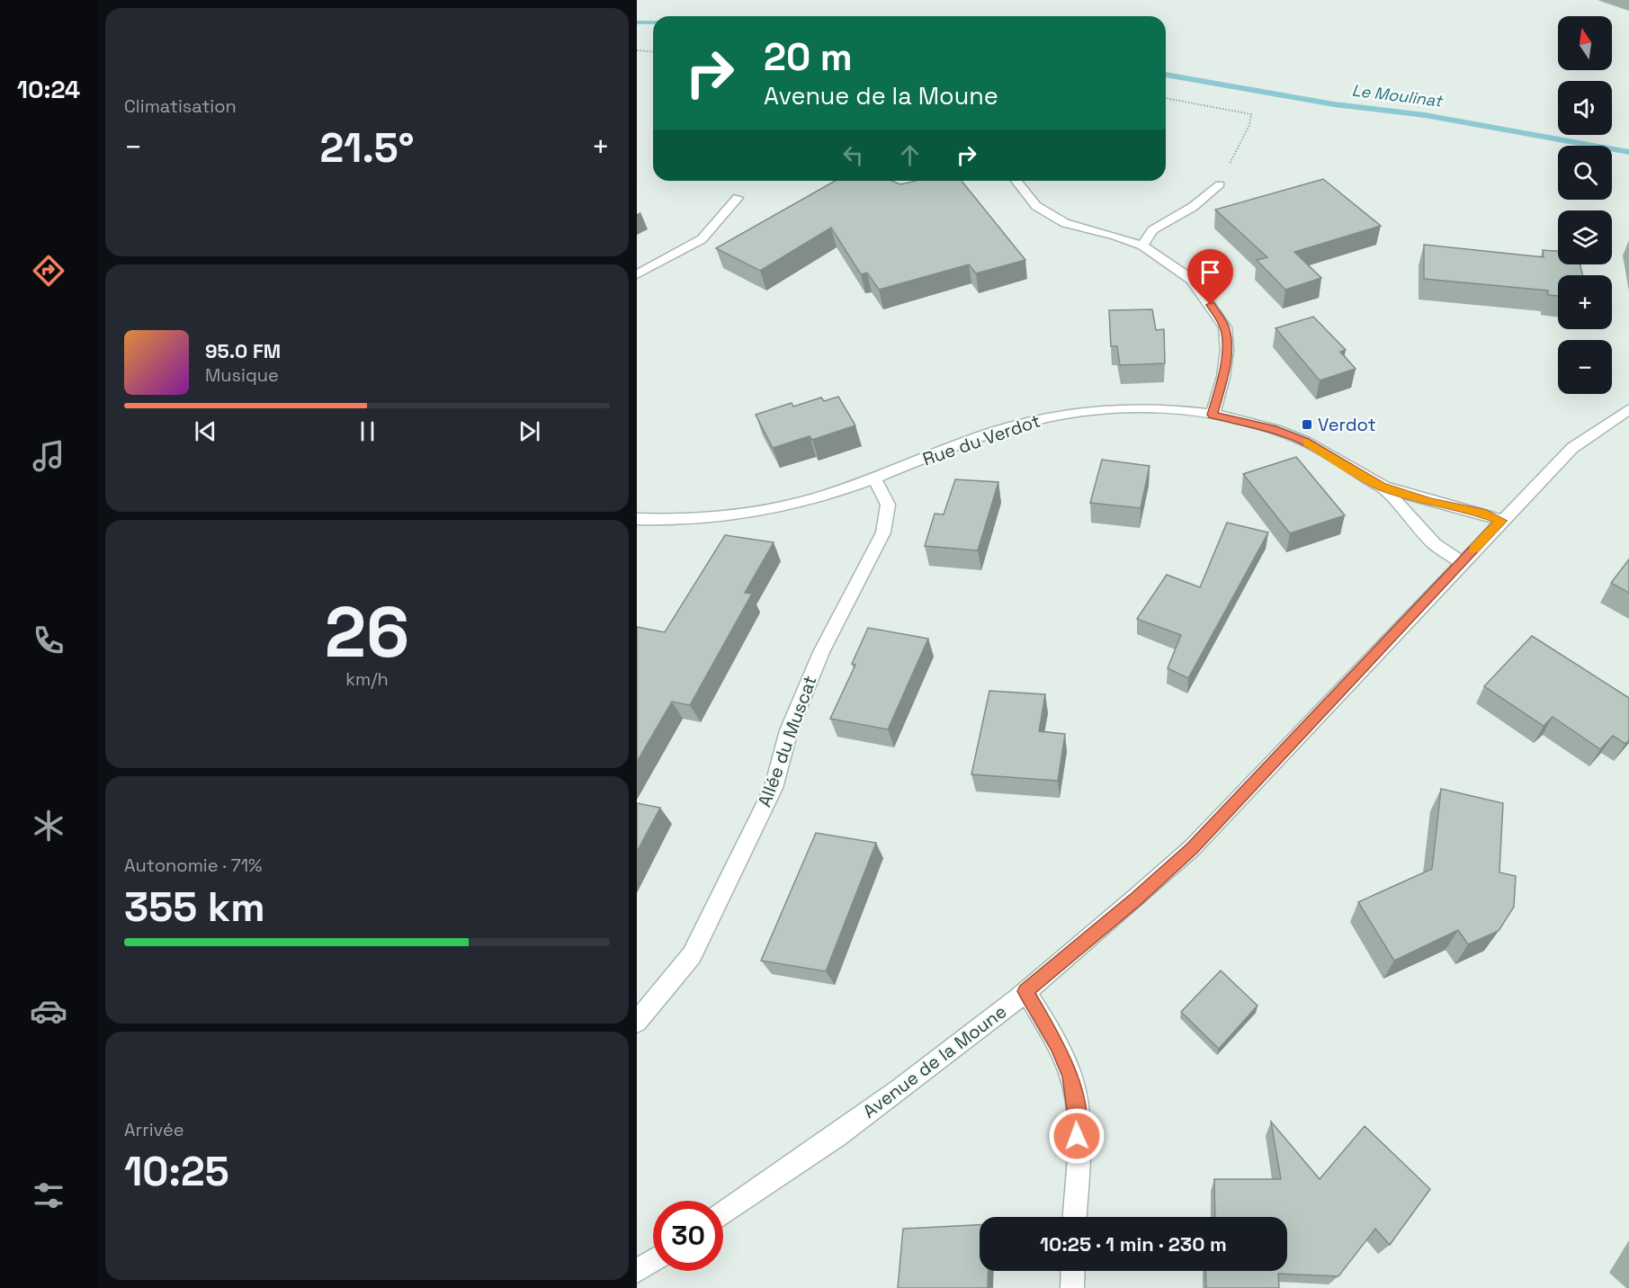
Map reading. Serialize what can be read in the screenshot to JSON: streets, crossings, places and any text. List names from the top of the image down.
{
  "streets": {
    "street": ["Rue du Verdot", "Allée du Muscat", "Avenue de la Moune"]
  },
  "crossings": [
    ["Rue du Verdot", "Allée du Muscat"],
    ["Rue du Verdot", "Avenue de la Moune"]
  ],
  "water": ["Le Moulinat"],
  "places": {
    "transit": ["Verdot"]
  },
  "north": "top",
  "page": {
    "tabs": "10:24",
    "tile": [
      "Climatisation",
      ["26", "km/h"],
      ["Autonomie · 71%", "355 km"],
      ["Arrivée", "10:25"]
    ],
    "map_buttons": ["+", "−"],
    "turn": ["20 m", "Avenue de la Moune"],
    "heat": ["−", "21.5°", "+"],
    "song": ["95.0 FM", "Musique"],
    "limit": "30",
    "trip": "10:25 · 1 min · 230 m"
  }
}
